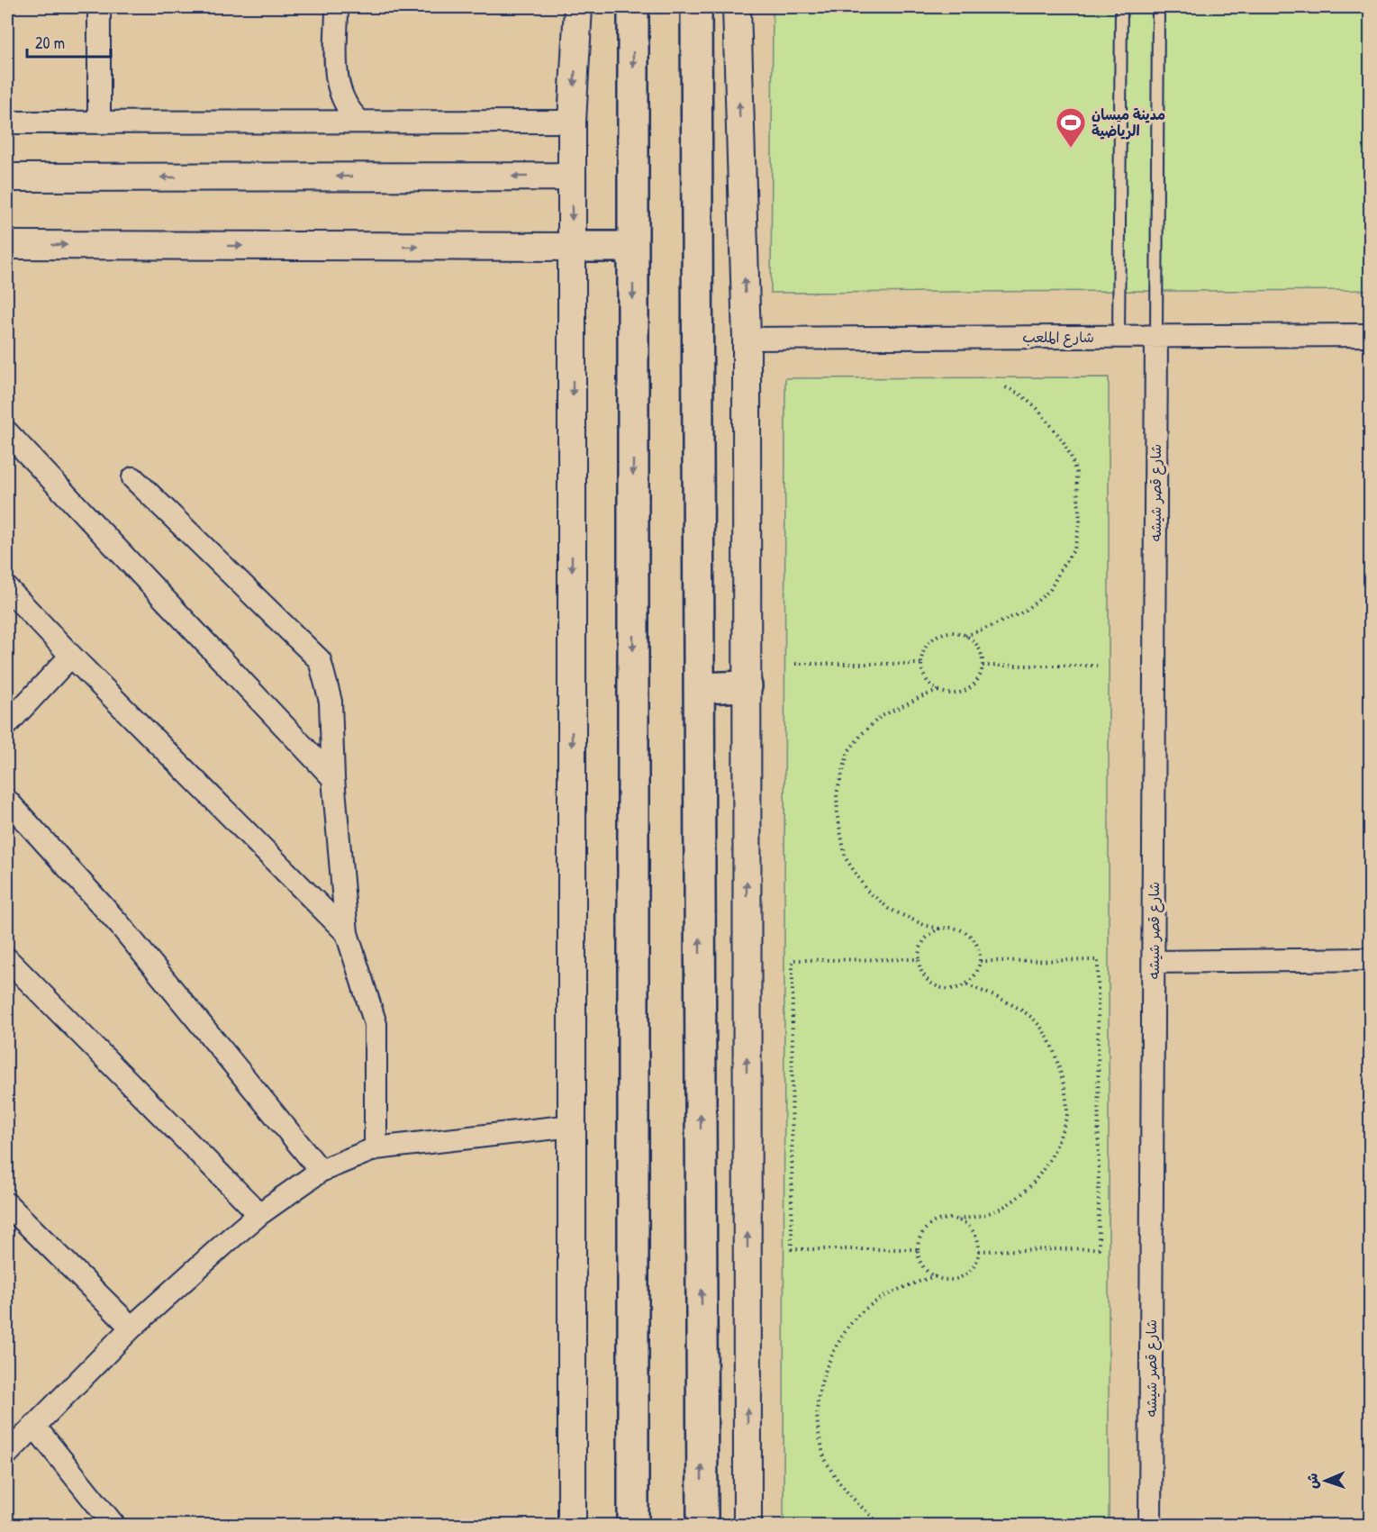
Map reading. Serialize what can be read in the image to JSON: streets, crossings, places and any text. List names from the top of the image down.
{
  "streets": {
    "street": ["شارع الملعب", "شارع قصر شيشه"]
  },
  "crossings": [
    ["شارع الملعب", "شارع قصر شيشه"]
  ],
  "places": {
    "sports": ["مدينة ميسان الرياضية"]
  },
  "scale_bar": "20 m",
  "north": "left"
}
